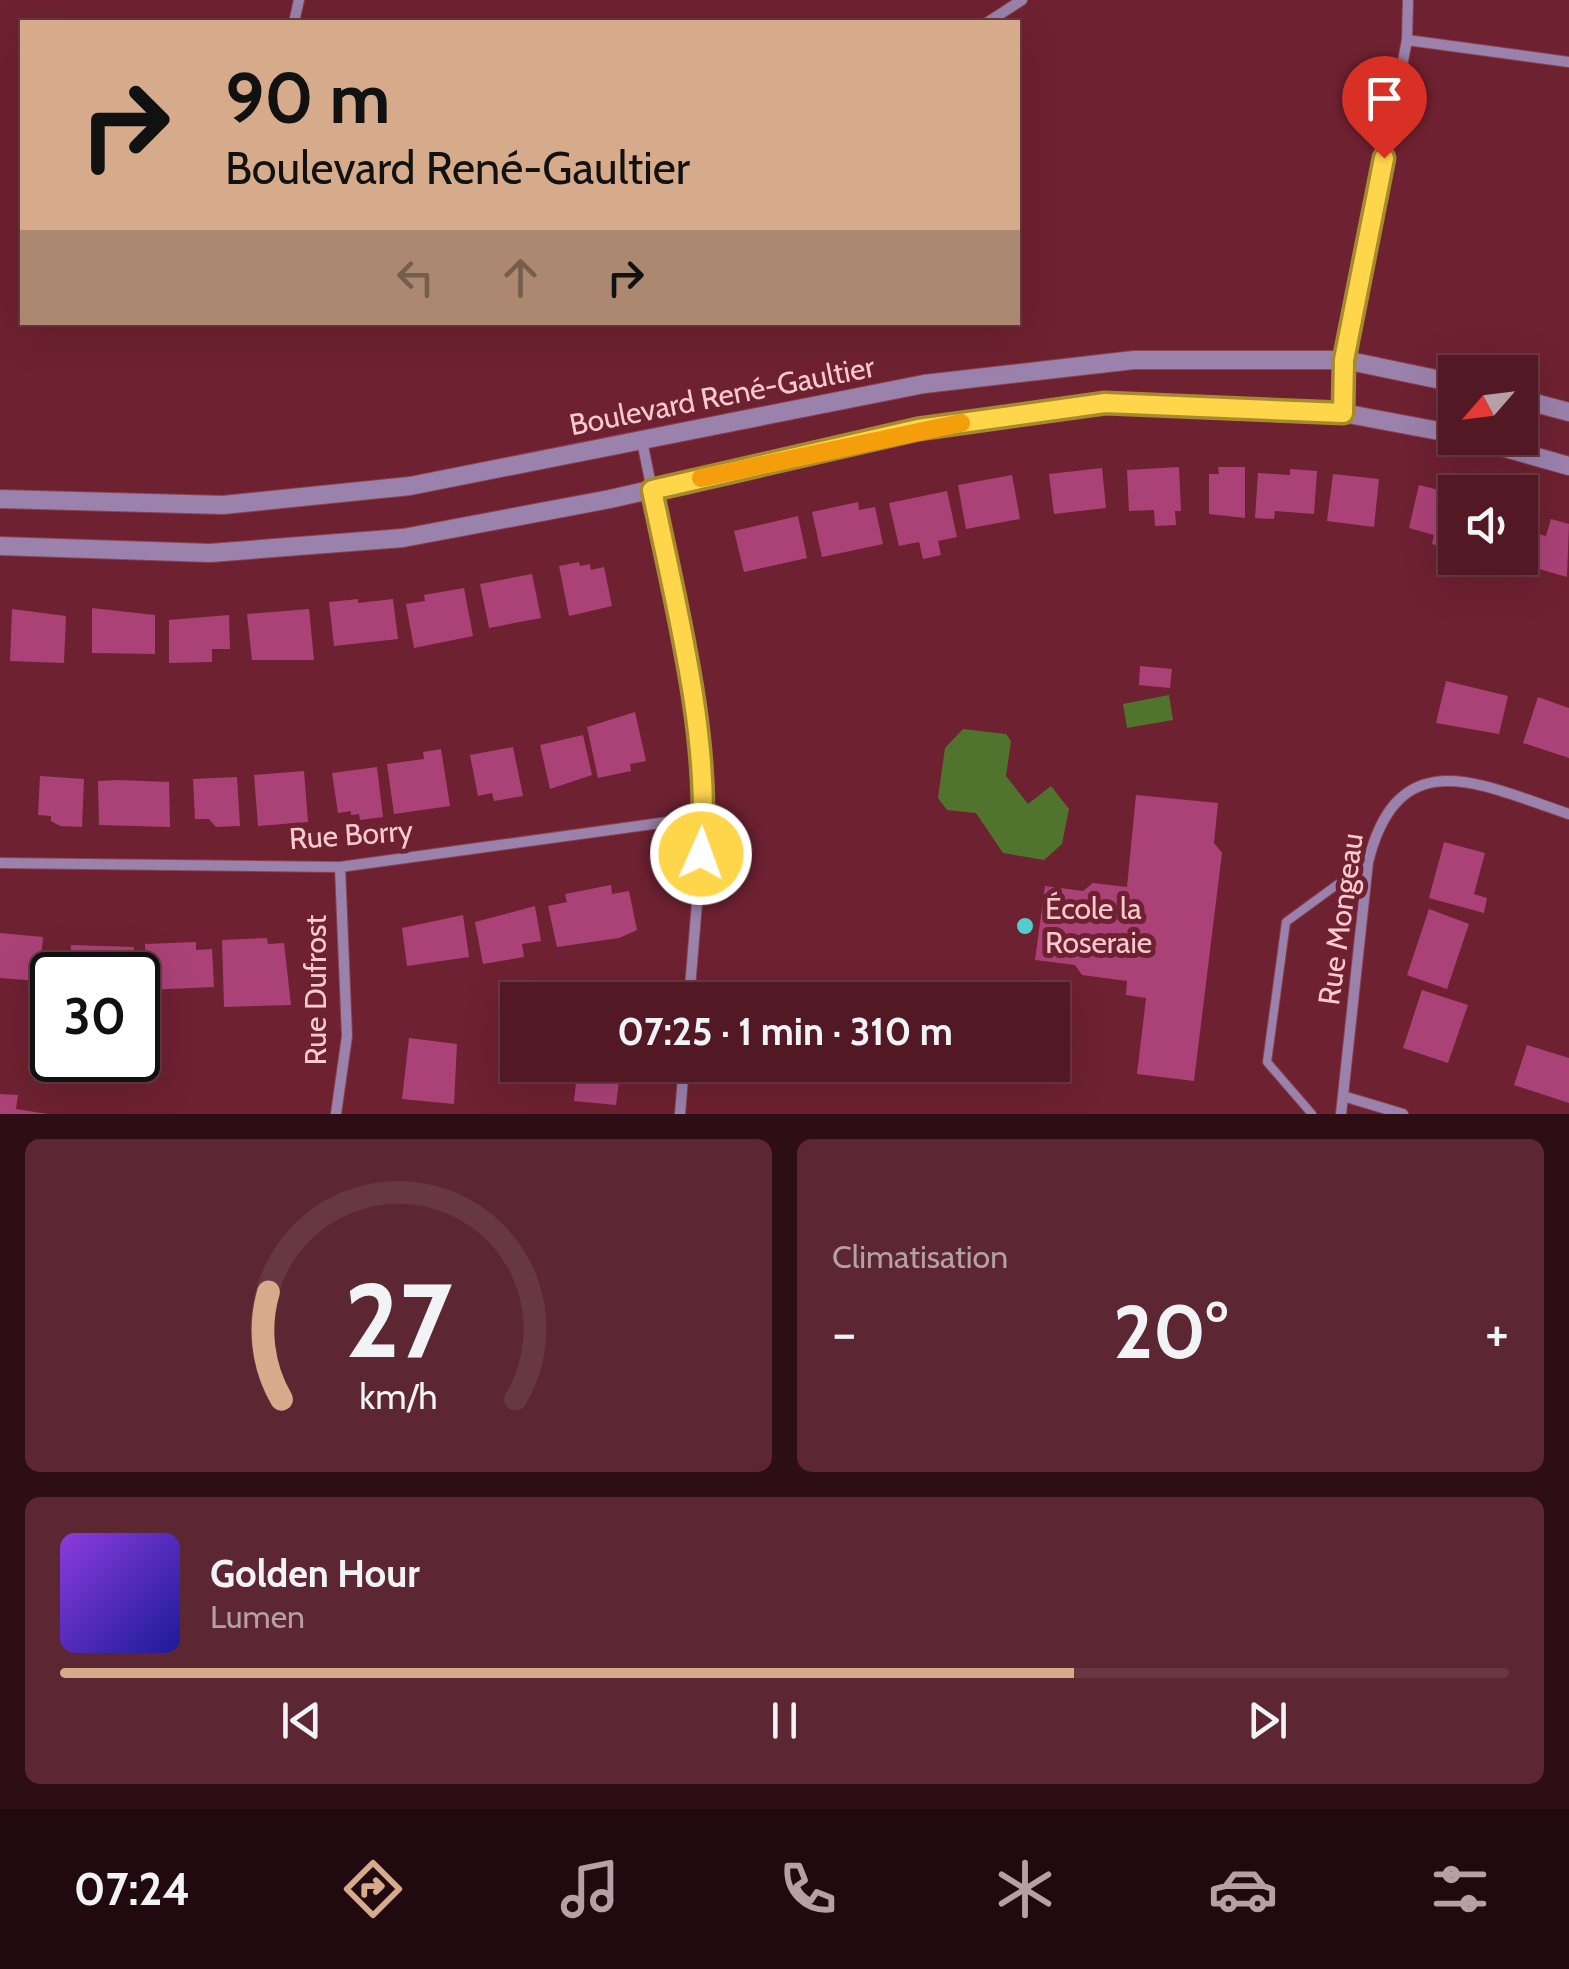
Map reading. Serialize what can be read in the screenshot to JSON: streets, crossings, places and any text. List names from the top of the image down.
{
  "streets": {
    "street": [
      "Boulevard René-Gaultier",
      "Rue Borry",
      "Rue Mongeau",
      "Rue Dufrost"
    ]
  },
  "crossings": [
    ["Rue Borry", "Rue Dufrost"]
  ],
  "places": ["École la Roseraie"],
  "north": "bottom left",
  "page": {
    "turn": ["90 m", "Boulevard René-Gaultier"],
    "limit": "30",
    "trip": "07:25 · 1 min · 310 m",
    "tile": "Climatisation",
    "heat": ["−", "20°", "+"],
    "song": ["Golden Hour", "Lumen"],
    "tabs": "07:24",
    "gauge": ["27", "km/h"]
  }
}
